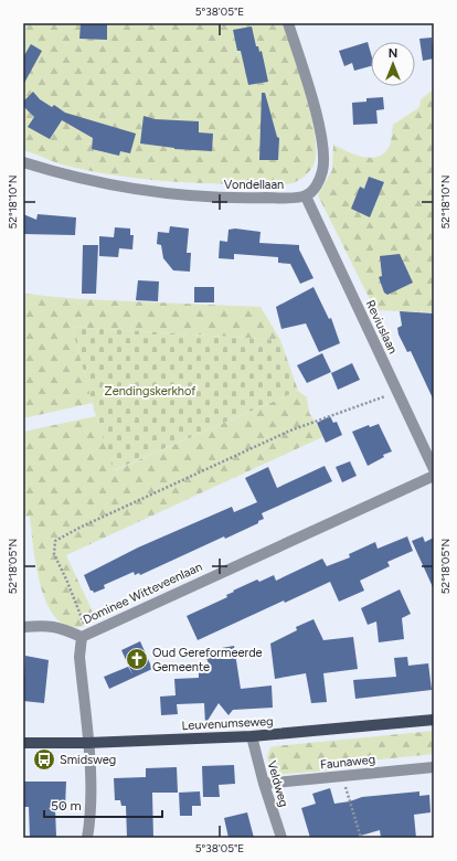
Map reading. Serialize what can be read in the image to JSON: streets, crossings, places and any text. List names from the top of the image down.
{
  "streets": {
    "main road": ["Leuvenumseweg"],
    "street": [
      "Vondellaan",
      "Reviuslaan",
      "Dominee Witteveenlaan",
      "Faunaweg",
      "Veldweg"
    ]
  },
  "crossings": [
    ["Vondellaan", "Reviuslaan"],
    ["Dominee Witteveenlaan", "Leuvenumseweg"],
    ["Leuvenumseweg", "Veldweg"],
    ["Faunaweg", "Veldweg"]
  ],
  "parks": ["Zendingskerkhof"],
  "places": {
    "church": ["Oud Gereformeerde Gemeente"],
    "bus stop": ["Smidsweg"]
  },
  "scale_bar": "50 m",
  "north": "top",
  "coordinates": ["5°38'05\"E", "52°18'10\"N", "52°18'05\"N"]
}
